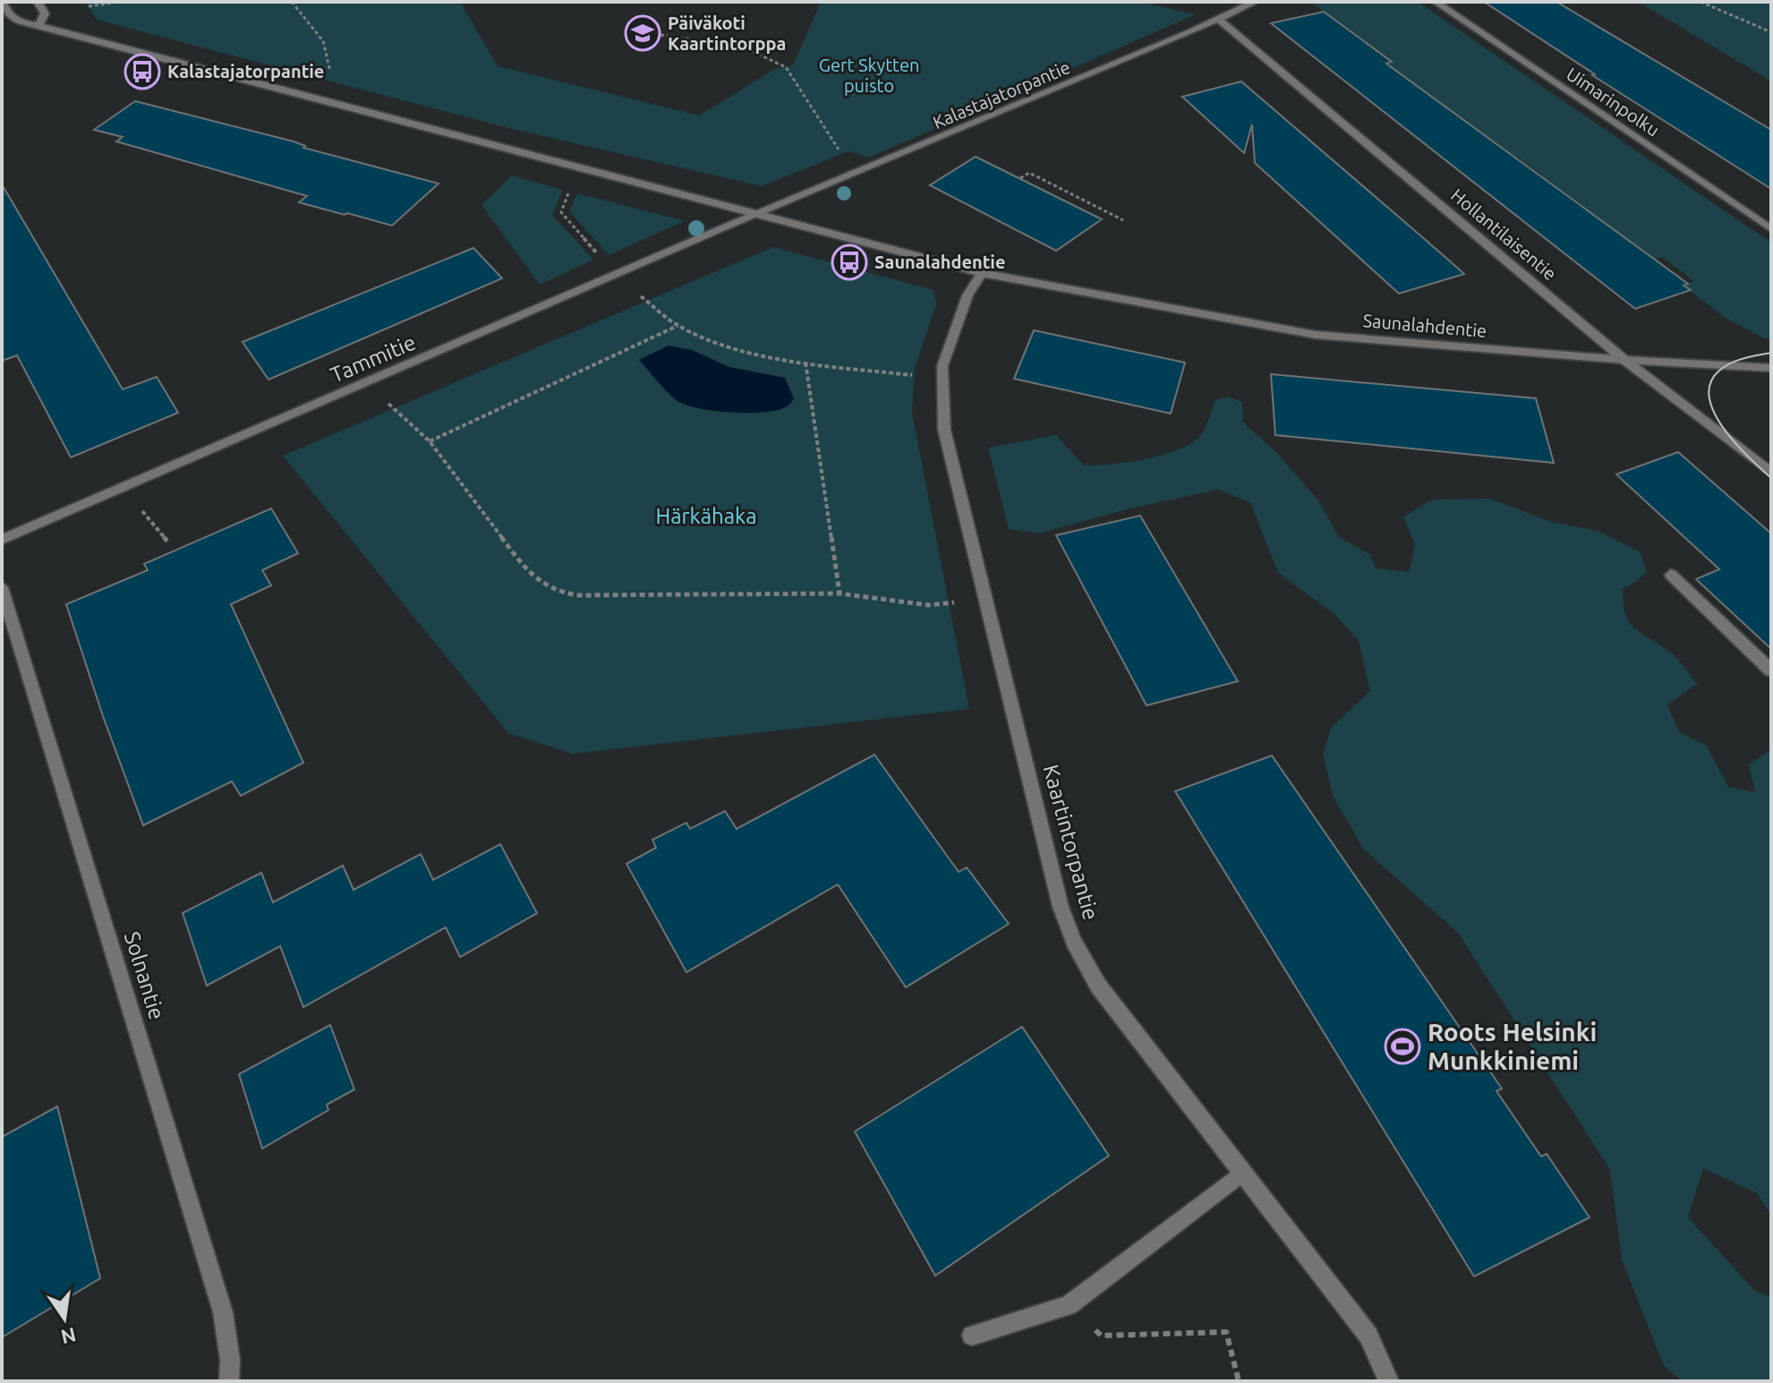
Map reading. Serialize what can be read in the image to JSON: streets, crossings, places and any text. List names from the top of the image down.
{
  "streets": {
    "street": [
      "Kalastajatorpantie",
      "Uimarinpolku",
      "Hollantilaisentie",
      "Saunalahdentie",
      "Tammitie",
      "Kaartintorpantie",
      "Solnantie"
    ]
  },
  "crossings": [
    ["Kalastajatorpantie", "Hollantilaisentie"],
    ["Kalastajatorpantie", "Saunalahdentie"],
    ["Kalastajatorpantie", "Tammitie"],
    ["Hollantilaisentie", "Saunalahdentie"],
    ["Saunalahdentie", "Tammitie"],
    ["Saunalahdentie", "Kaartintorpantie"]
  ],
  "parks": ["Gert Skytten puisto", "Härkähaka"],
  "places": {
    "school or university": ["Päiväkoti Kaartintorppa"],
    "bus stop": ["Kalastajatorpantie", "Saunalahdentie"],
    "sports": ["Roots Helsinki Munkkiniemi"]
  },
  "north": "bottom"
}
